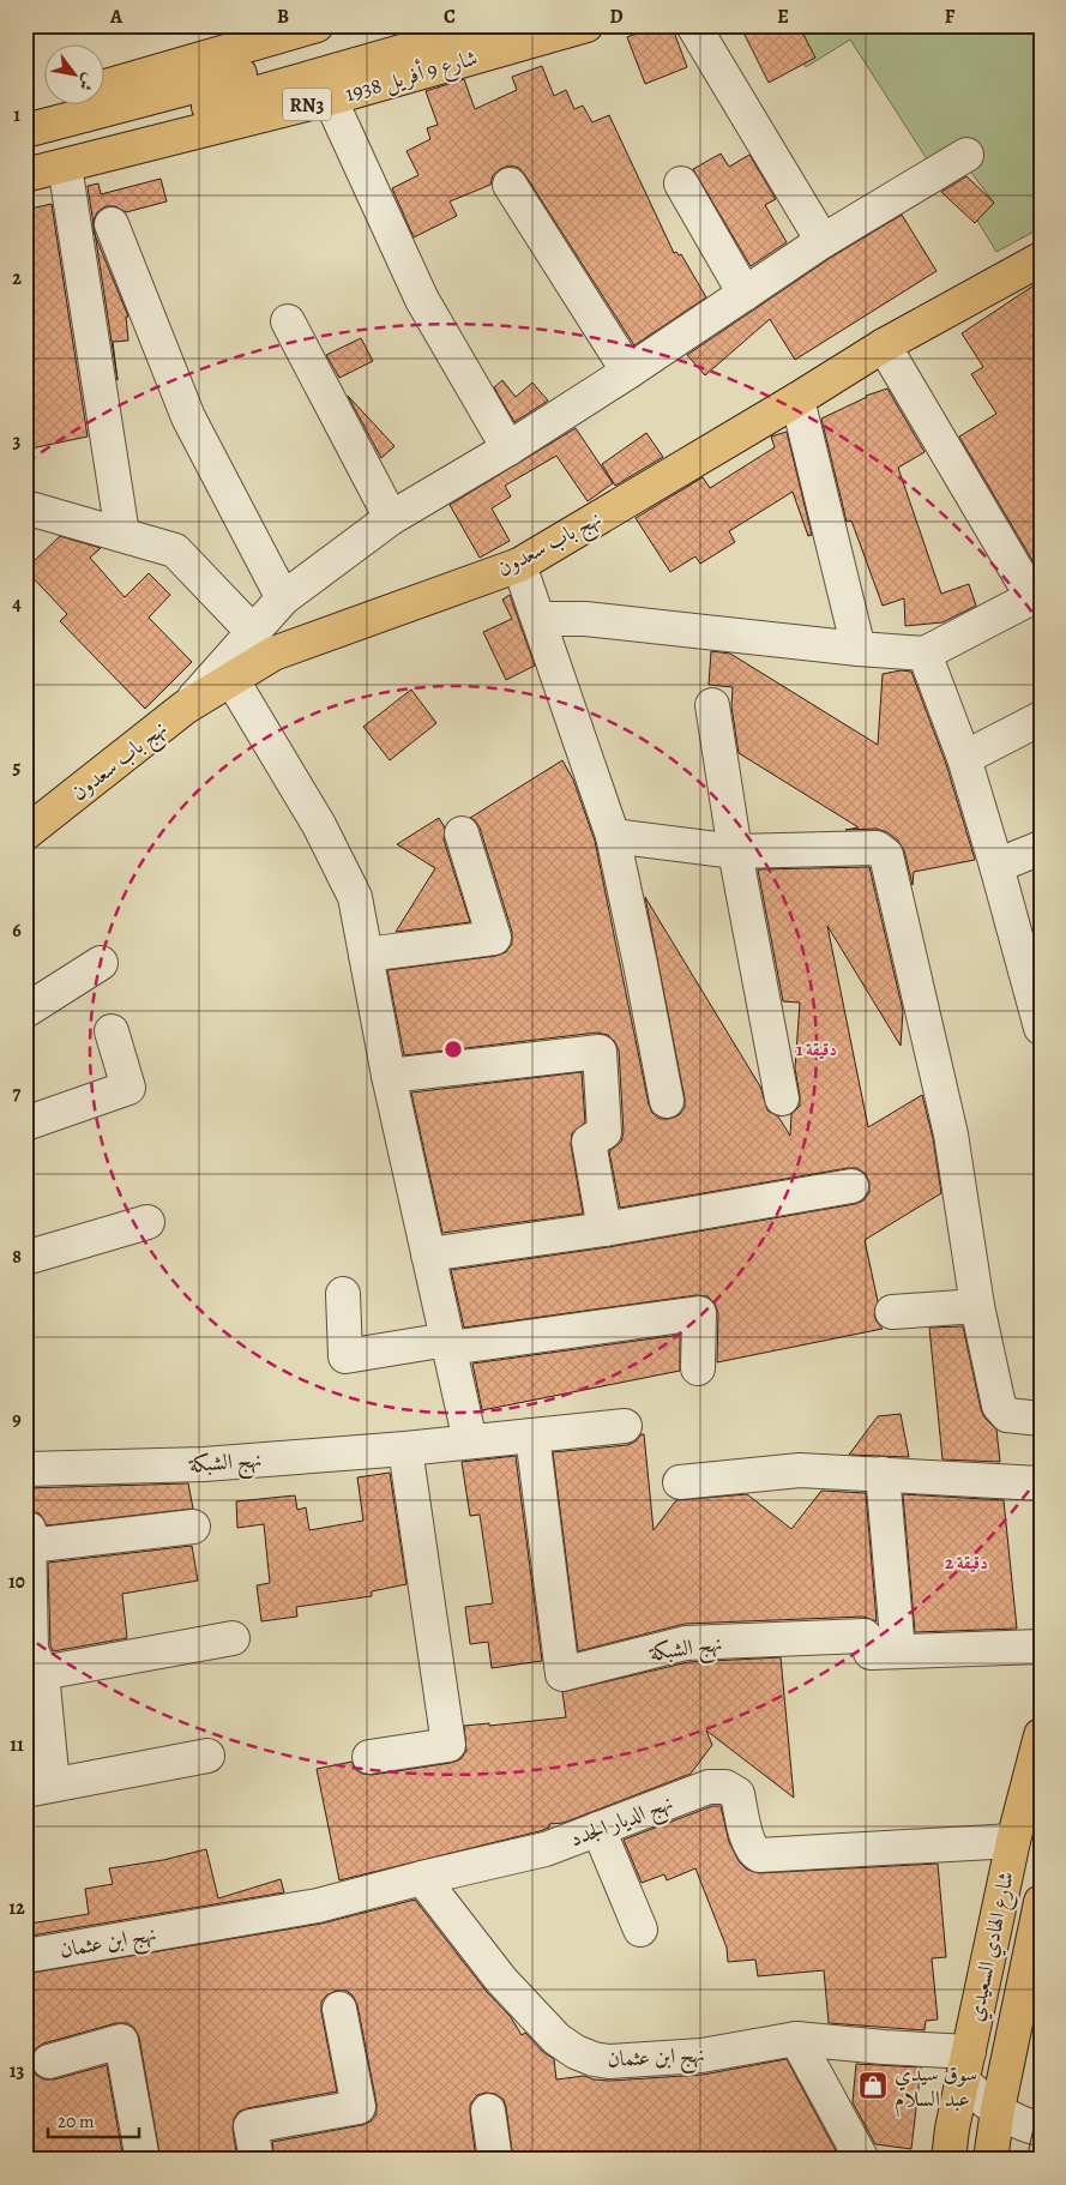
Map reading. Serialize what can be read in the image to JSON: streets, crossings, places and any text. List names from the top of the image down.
{
  "streets": {
    "main road": [
      "شارع 9 أفريل 1938",
      "RN3",
      "نهج باب سعدون",
      "شارع الهادي السعيدي"
    ],
    "street": ["نهج الشبكة", "نهج الديار الجدد", "نهج ابن عثمان"]
  },
  "crossings": [
    ["نهج الديار الجدد", "نهج ابن عثمان"],
    ["نهج الديار الجدد", "شارع الهادي السعيدي"],
    ["نهج ابن عثمان", "شارع الهادي السعيدي"]
  ],
  "places": {
    "shop": ["سوق سيدي عبد السلام"]
  },
  "scale_bar": "20 m",
  "north": "bottom right",
  "grid": {
    "columns": [
      "A",
      "B",
      "C",
      "D",
      "E",
      "F"
    ],
    "rows": [
      "1",
      "2",
      "3",
      "4",
      "5",
      "6",
      "7",
      "8",
      "9",
      "10",
      "11",
      "12",
      "13"
    ]
  },
  "rings": ["1 دقيقة", "2 دقيقة"]
}
